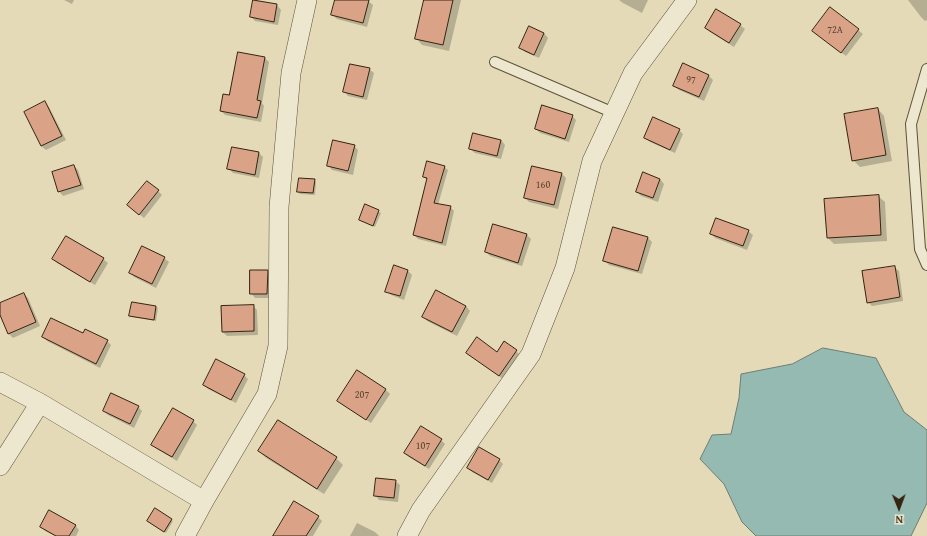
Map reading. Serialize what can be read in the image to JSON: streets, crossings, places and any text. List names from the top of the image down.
{
  "house_numbers": [
    "72А",
    "97",
    "160",
    "207",
    "107"
  ],
  "north": "bottom"
}
